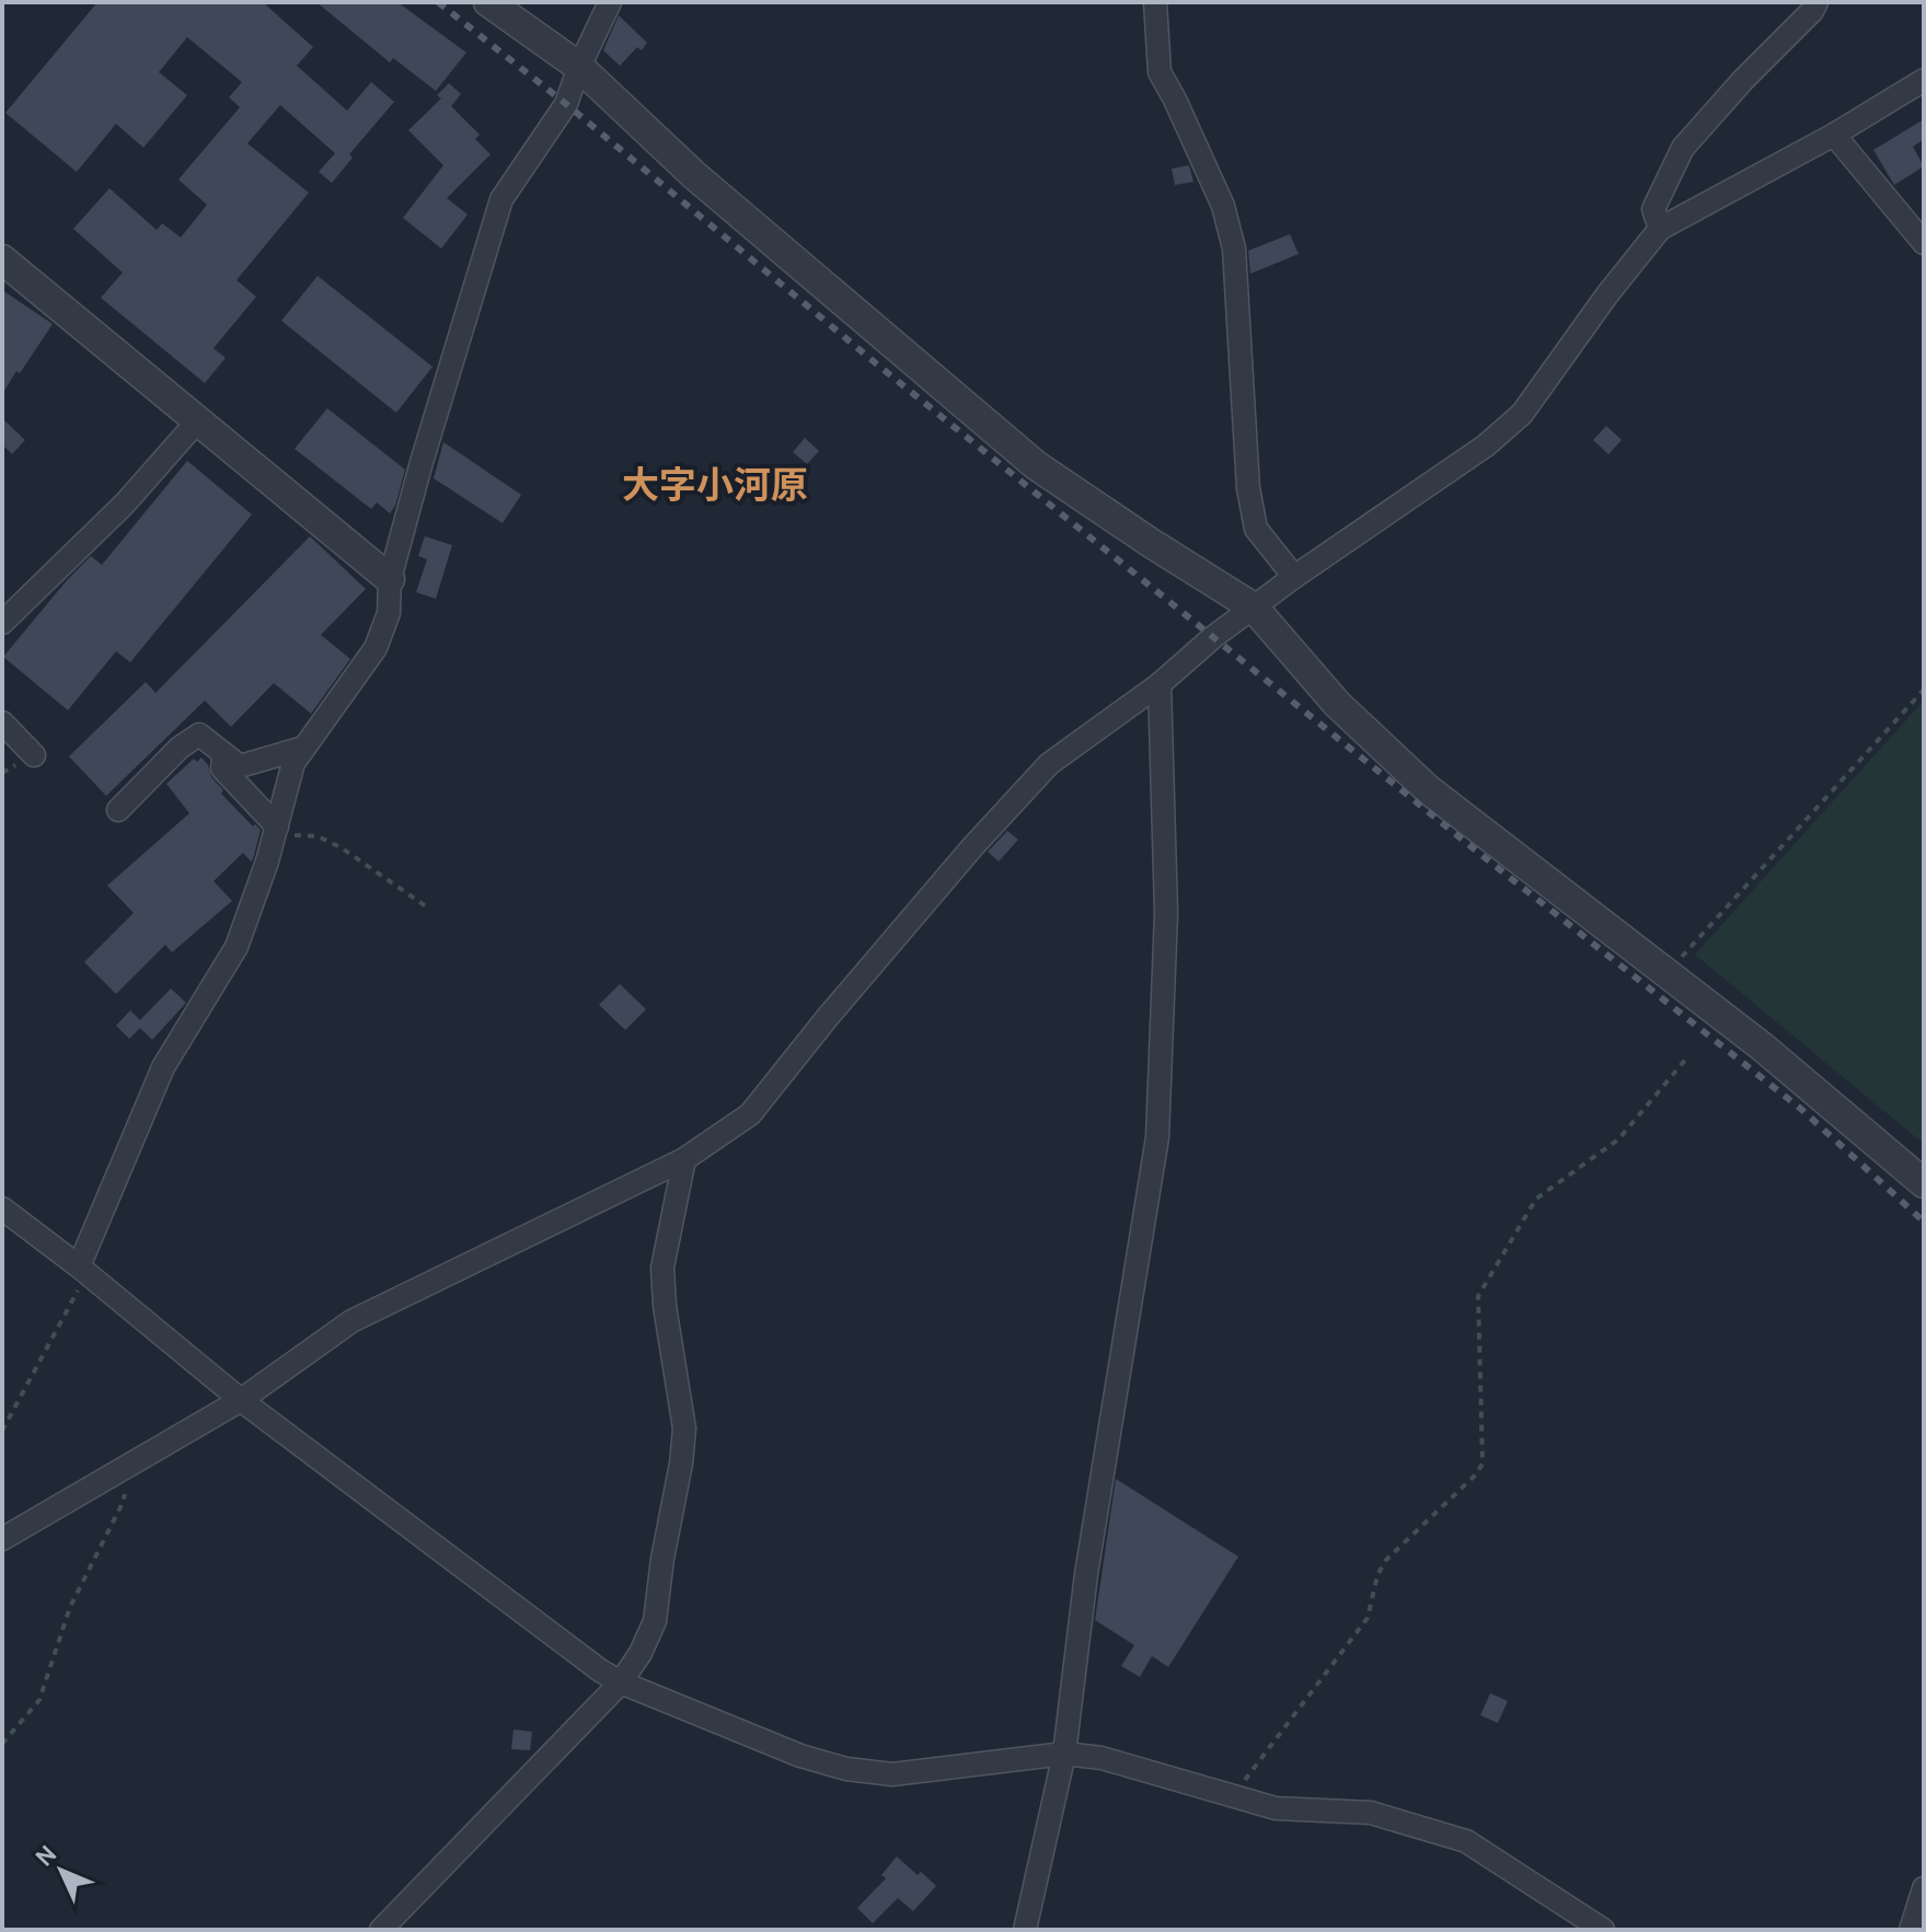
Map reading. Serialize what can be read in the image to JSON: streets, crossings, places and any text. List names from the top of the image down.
{
  "districts": ["大字小河原"],
  "north": "top left"
}
